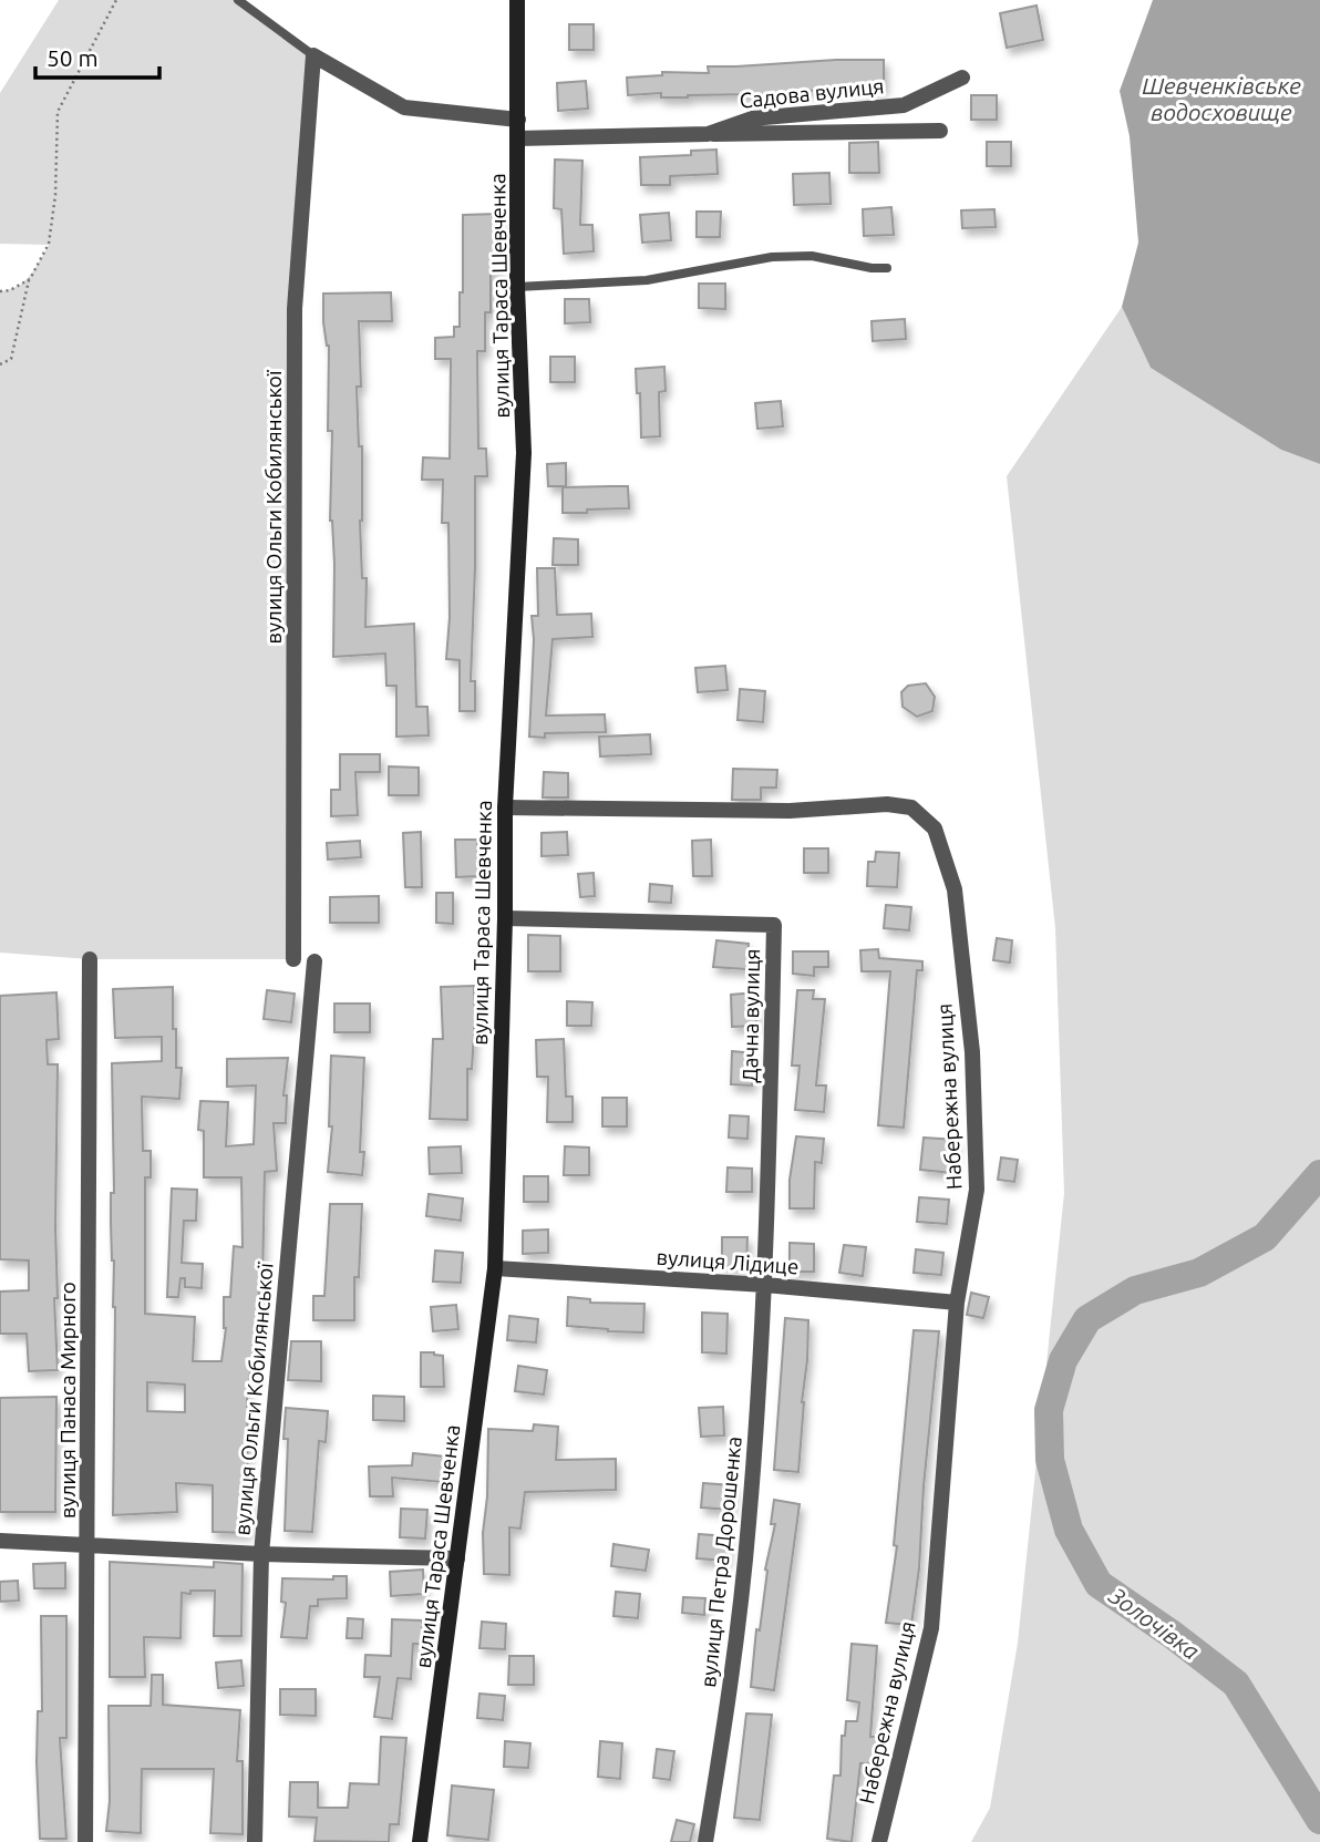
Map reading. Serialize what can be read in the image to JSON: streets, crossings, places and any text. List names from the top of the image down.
{
  "streets": {
    "main road": ["вулиця Тараса Шевченка"],
    "street": [
      "Садова вулиця",
      "вулиця Ольги Кобилянської",
      "Дачна вулиця",
      "Набережна вулиця",
      "вулиця Лідице",
      "вулиця Панаса Мирного",
      "вулиця Петра Дорошенка"
    ]
  },
  "crossings": [
    ["Садова вулиця", "вулиця Тараса Шевченка"],
    ["вулиця Тараса Шевченка", "Дачна вулиця"],
    ["вулиця Тараса Шевченка", "Набережна вулиця"],
    ["вулиця Тараса Шевченка", "вулиця Лідице"],
    ["Дачна вулиця", "вулиця Лідице"],
    ["Дачна вулиця", "вулиця Петра Дорошенка"],
    ["Набережна вулиця", "вулиця Лідице"],
    ["вулиця Лідице", "вулиця Петра Дорошенка"]
  ],
  "water": ["Шевченківське водосховище", "Золочівка"],
  "scale_bar": "50 m"
}
